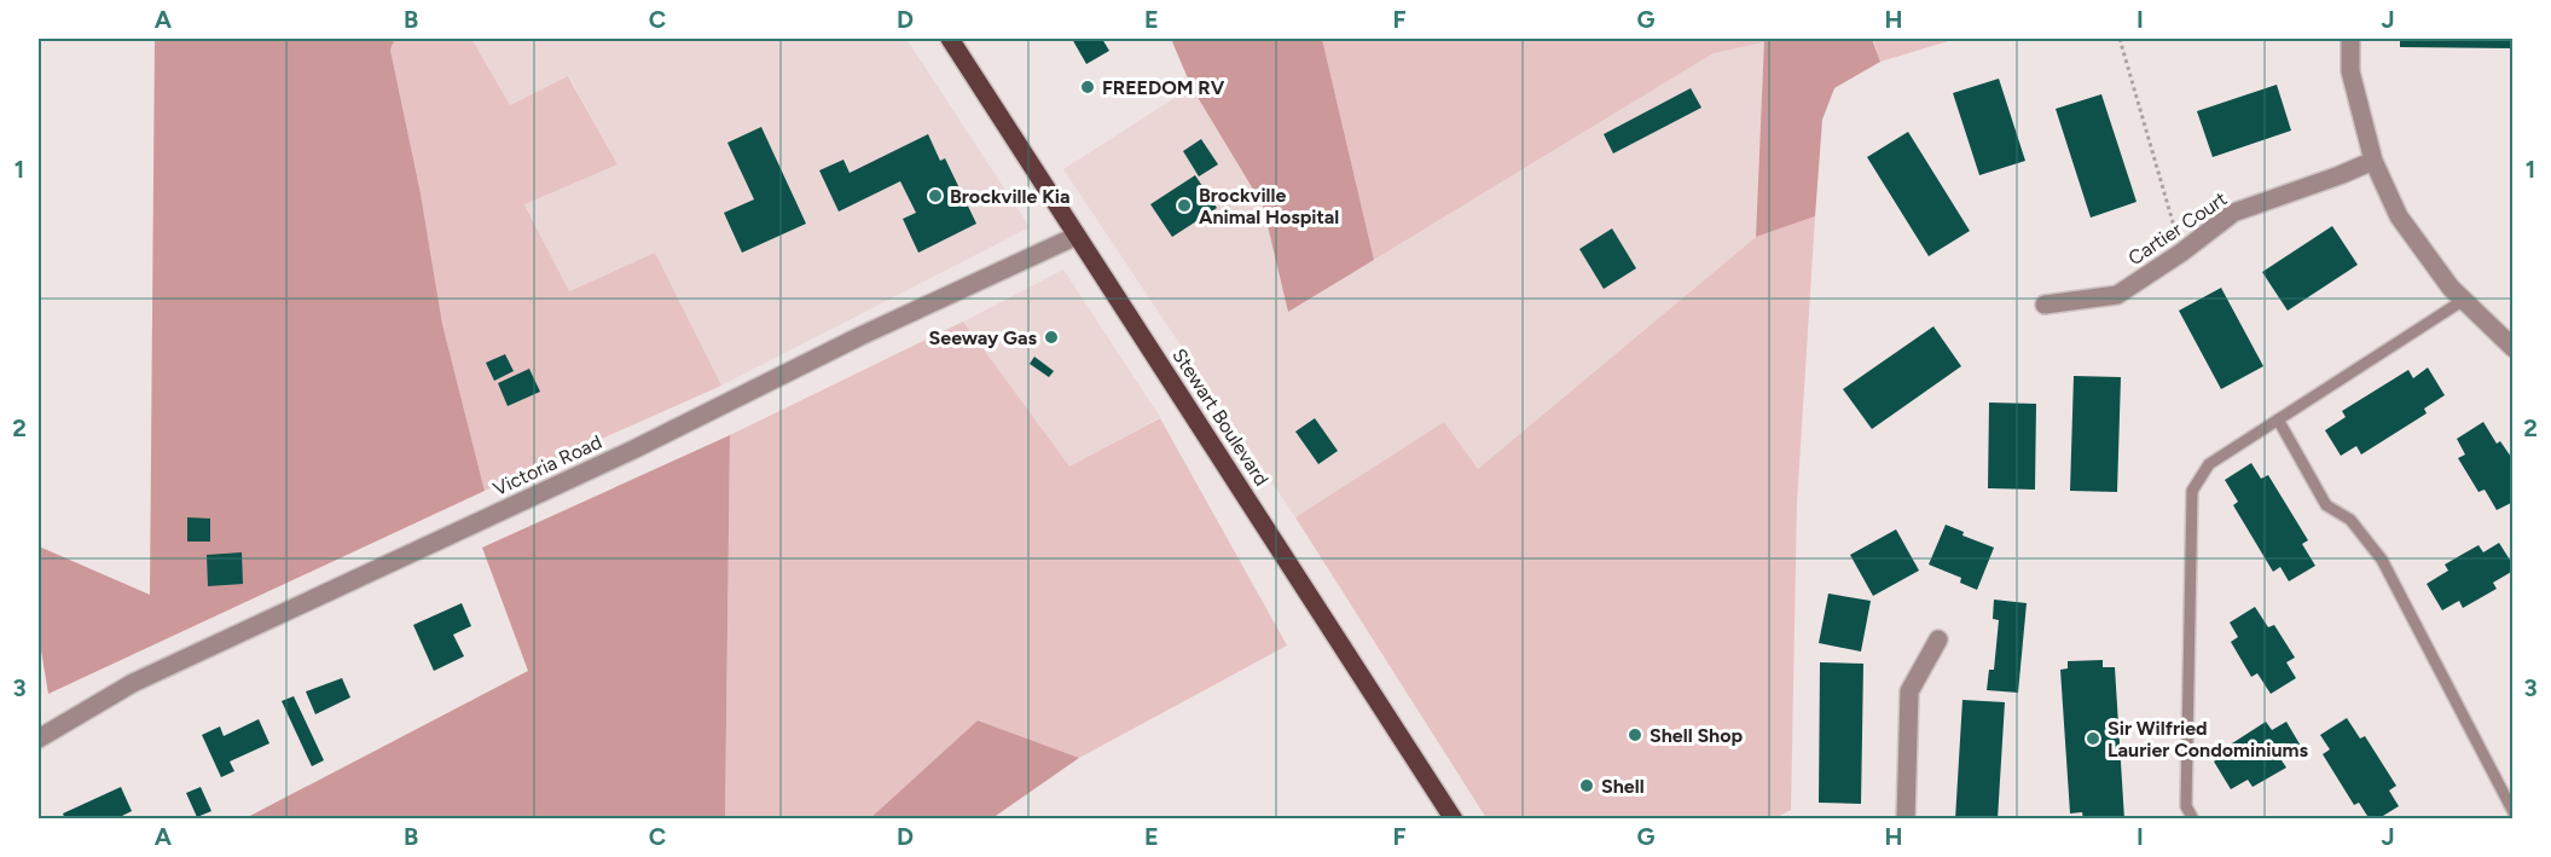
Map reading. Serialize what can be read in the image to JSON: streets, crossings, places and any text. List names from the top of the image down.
{
  "streets": {
    "main road": ["Stewart Boulevard"],
    "street": ["Cartier Court", "Victoria Road"]
  },
  "crossings": [
    ["Stewart Boulevard", "Victoria Road"]
  ],
  "places": [
    "FREEDOM RV",
    "Brockville Kia",
    "Brockville Animal Hospital",
    "Seeway Gas",
    "Shell Shop",
    "Sir Wilfried Laurier Condominiums",
    "Shell"
  ],
  "grid": {
    "columns": [
      "A",
      "B",
      "C",
      "D",
      "E",
      "F",
      "G",
      "H",
      "I",
      "J"
    ],
    "rows": ["1", "2", "3"]
  }
}
